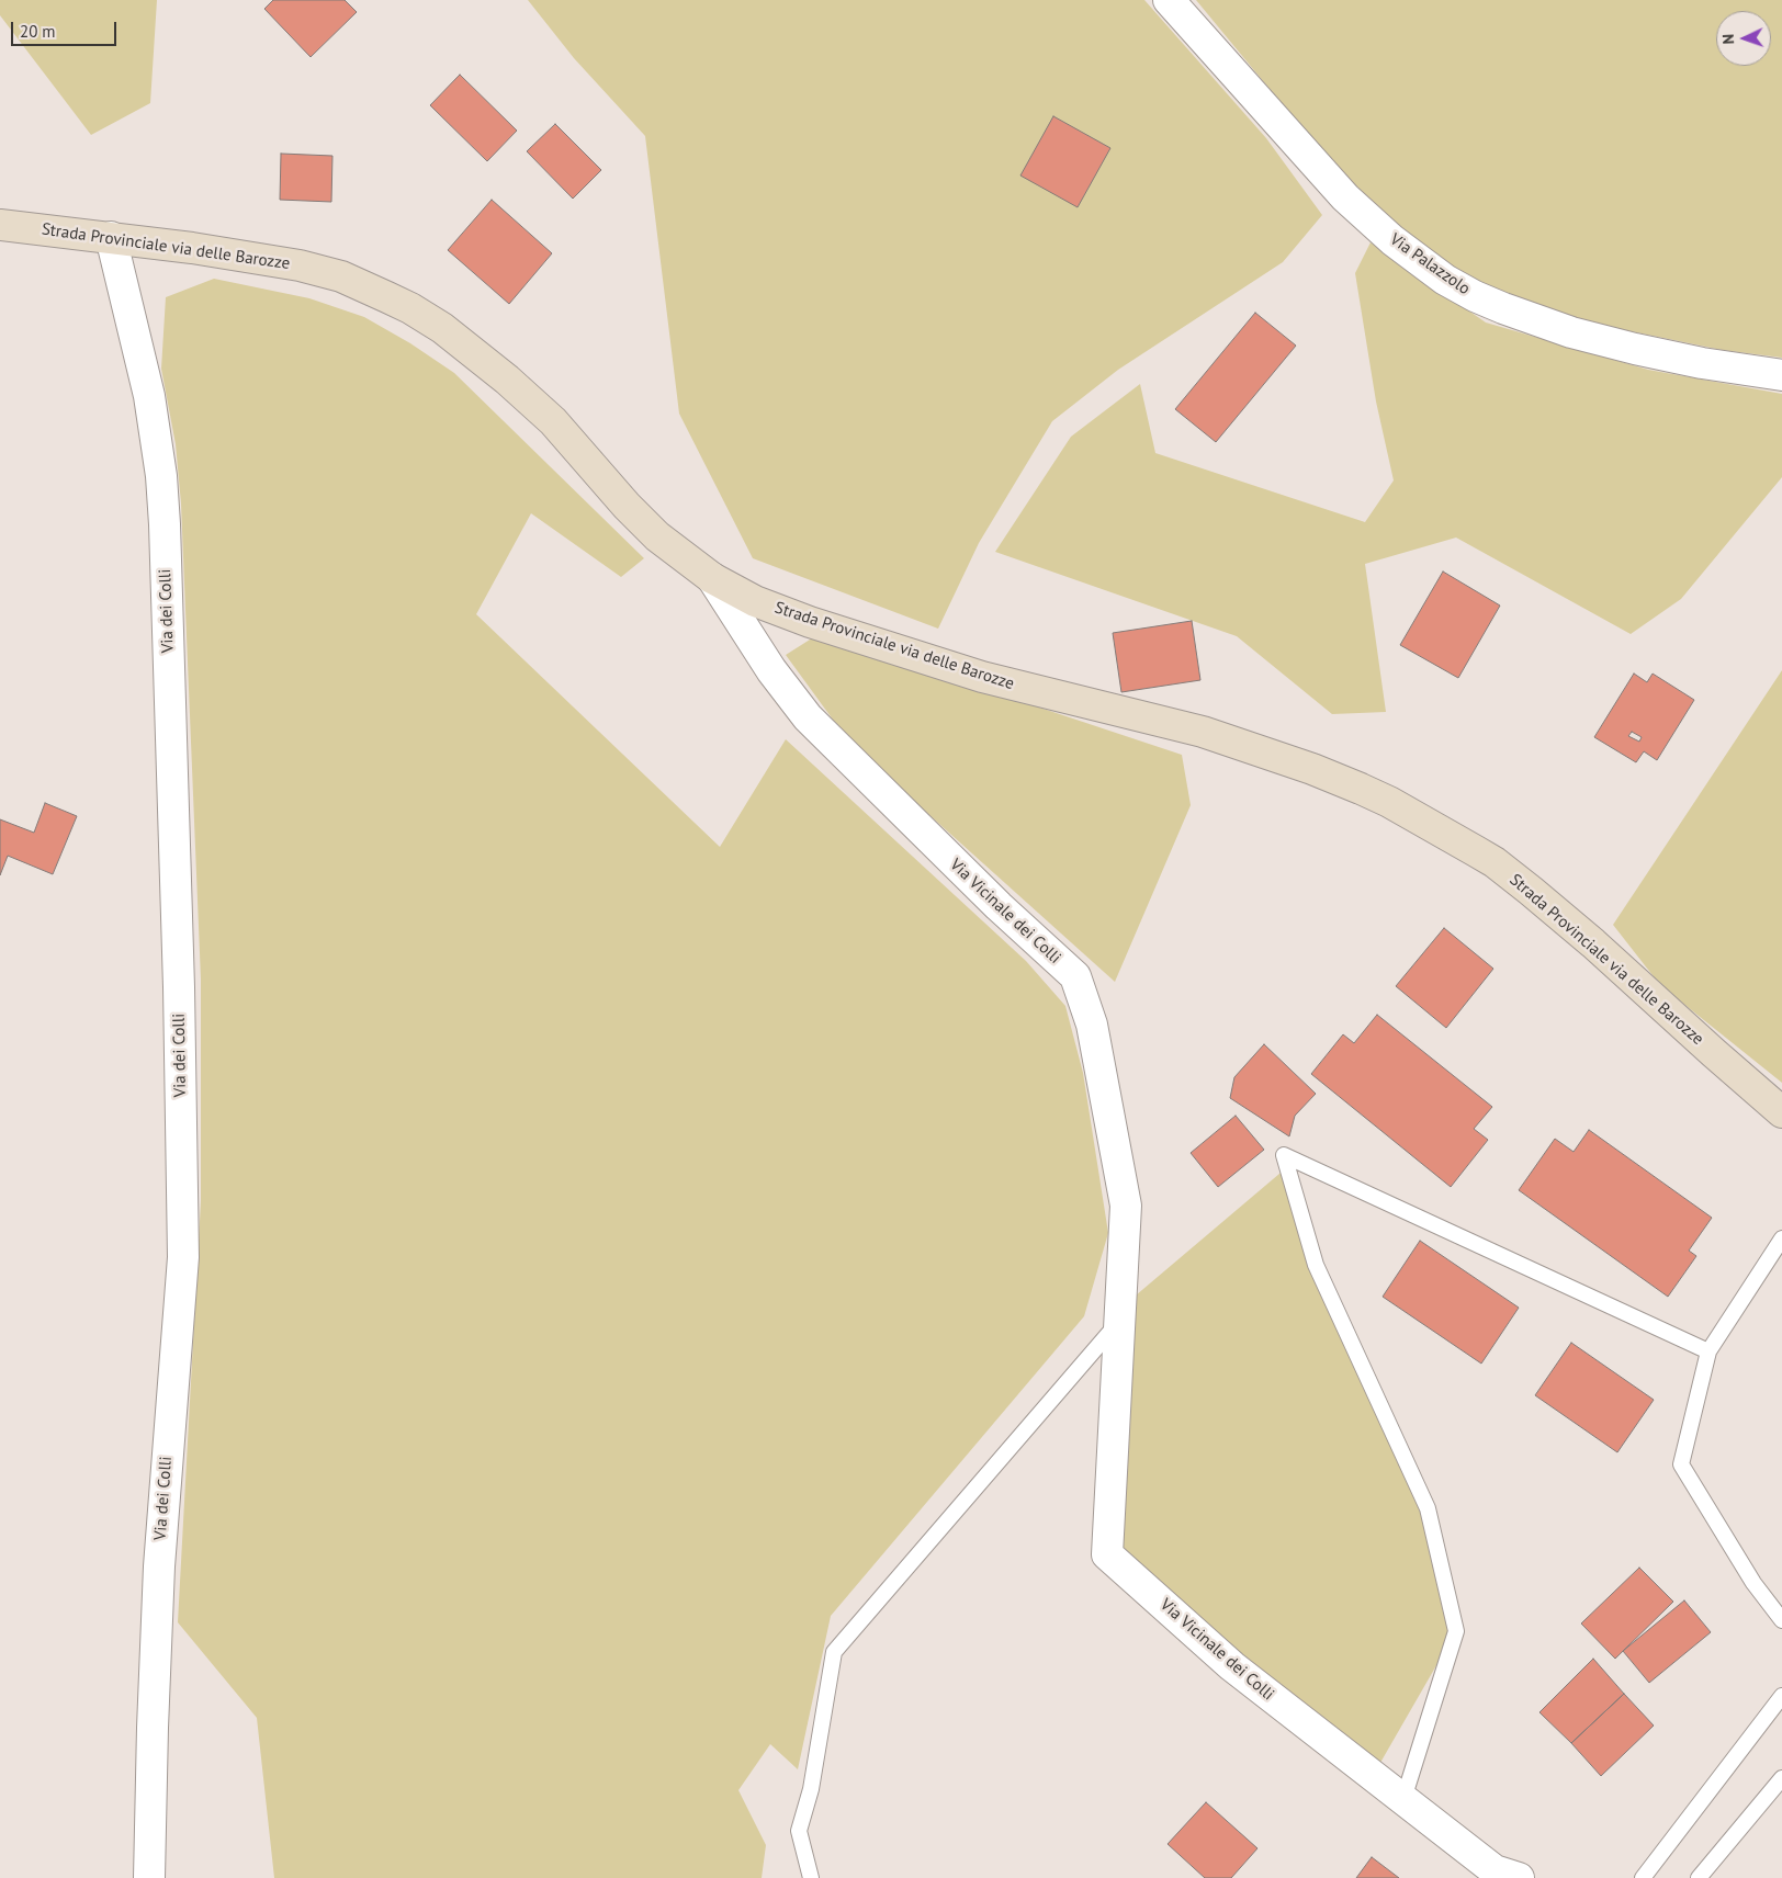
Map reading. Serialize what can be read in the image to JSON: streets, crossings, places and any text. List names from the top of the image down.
{
  "streets": {
    "main road": ["Strada Provinciale via delle Barozze"],
    "street": ["Via Palazzolo", "Via dei Colli", "Via Vicinale dei Colli"]
  },
  "crossings": [
    ["Strada Provinciale via delle Barozze", "Via dei Colli"],
    ["Strada Provinciale via delle Barozze", "Via Vicinale dei Colli"]
  ],
  "scale_bar": "20 m",
  "north": "left"
}
